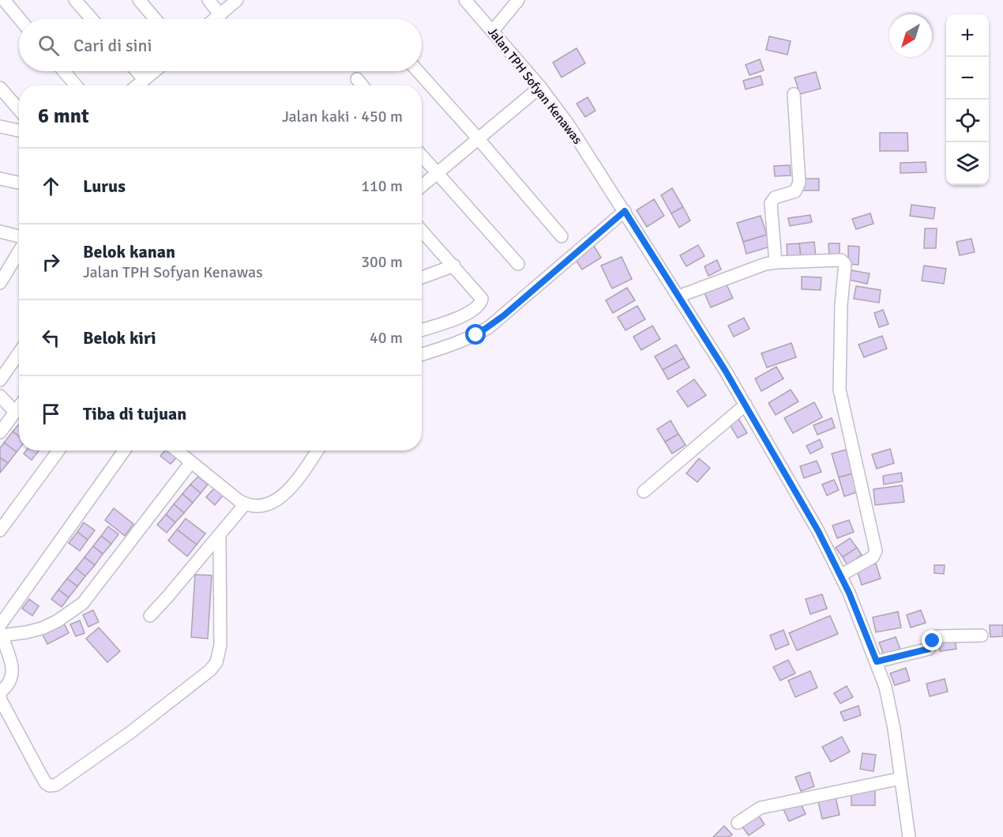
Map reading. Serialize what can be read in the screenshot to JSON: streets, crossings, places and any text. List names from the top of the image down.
{
  "streets": {
    "street": ["Jalan TPH Sofyan Kenawas"]
  },
  "north": "bottom left",
  "page": {
    "map_buttons": ["+", "−"],
    "search": "Cari di sini",
    "heading": ["6 mnt", "Jalan kaki · 450 m"],
    "list": [
      ["Lurus", "110 m"],
      ["Belok kanan", "Jalan TPH Sofyan Kenawas", "300 m"],
      ["Belok kiri", "40 m"],
      "Tiba di tujuan"
    ]
  }
}
